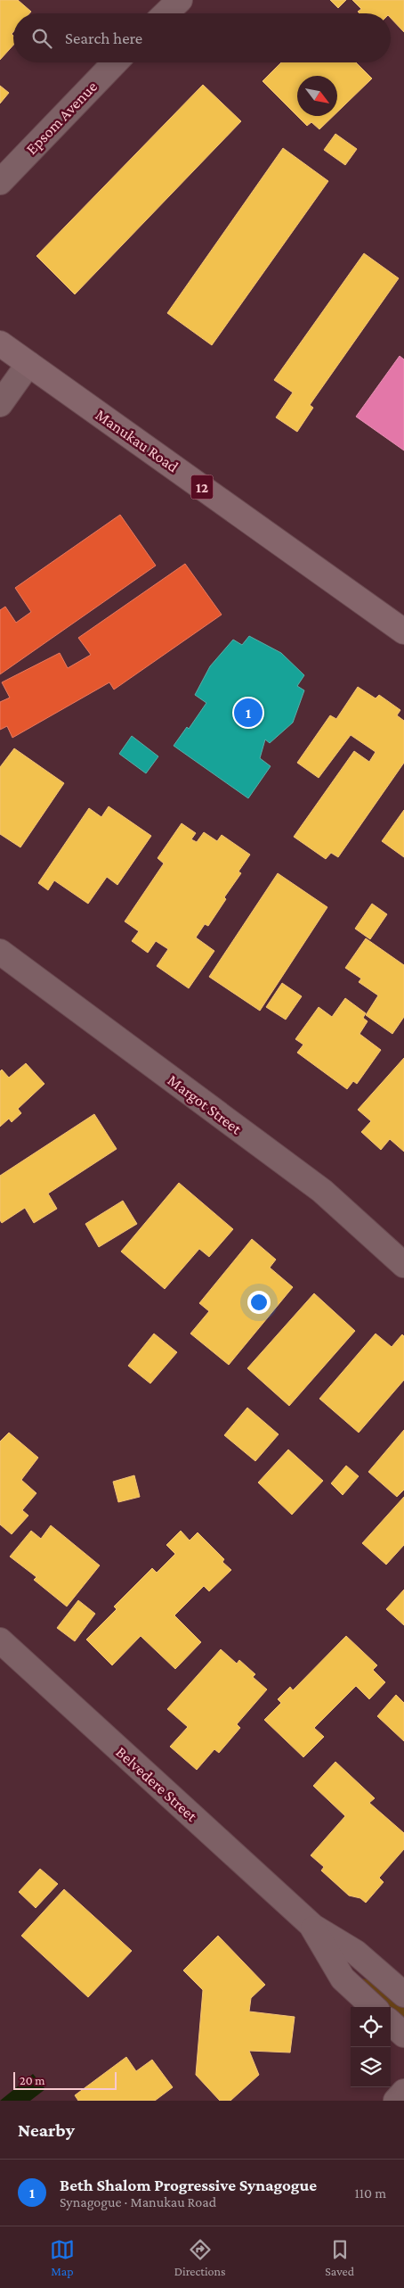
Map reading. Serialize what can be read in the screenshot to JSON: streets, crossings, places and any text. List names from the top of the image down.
{
  "streets": {
    "main road": ["Manukau Road", "12"],
    "street": ["Epsom Avenue", "Margot Street", "Belvedere Street"]
  },
  "scale_bar": "20 m",
  "north": "bottom right",
  "page": {
    "search": "Search here",
    "pins": "1",
    "scale": "20 m",
    "heading": "Nearby",
    "list": [
      {
        "mark": "1",
        "name": "Beth Shalom Progressive Synagogue",
        "note": "Synagogue · Manukau Road",
        "value": "110 m"
      }
    ],
    "nav": ["Map", "Directions", "Saved"]
  }
}
